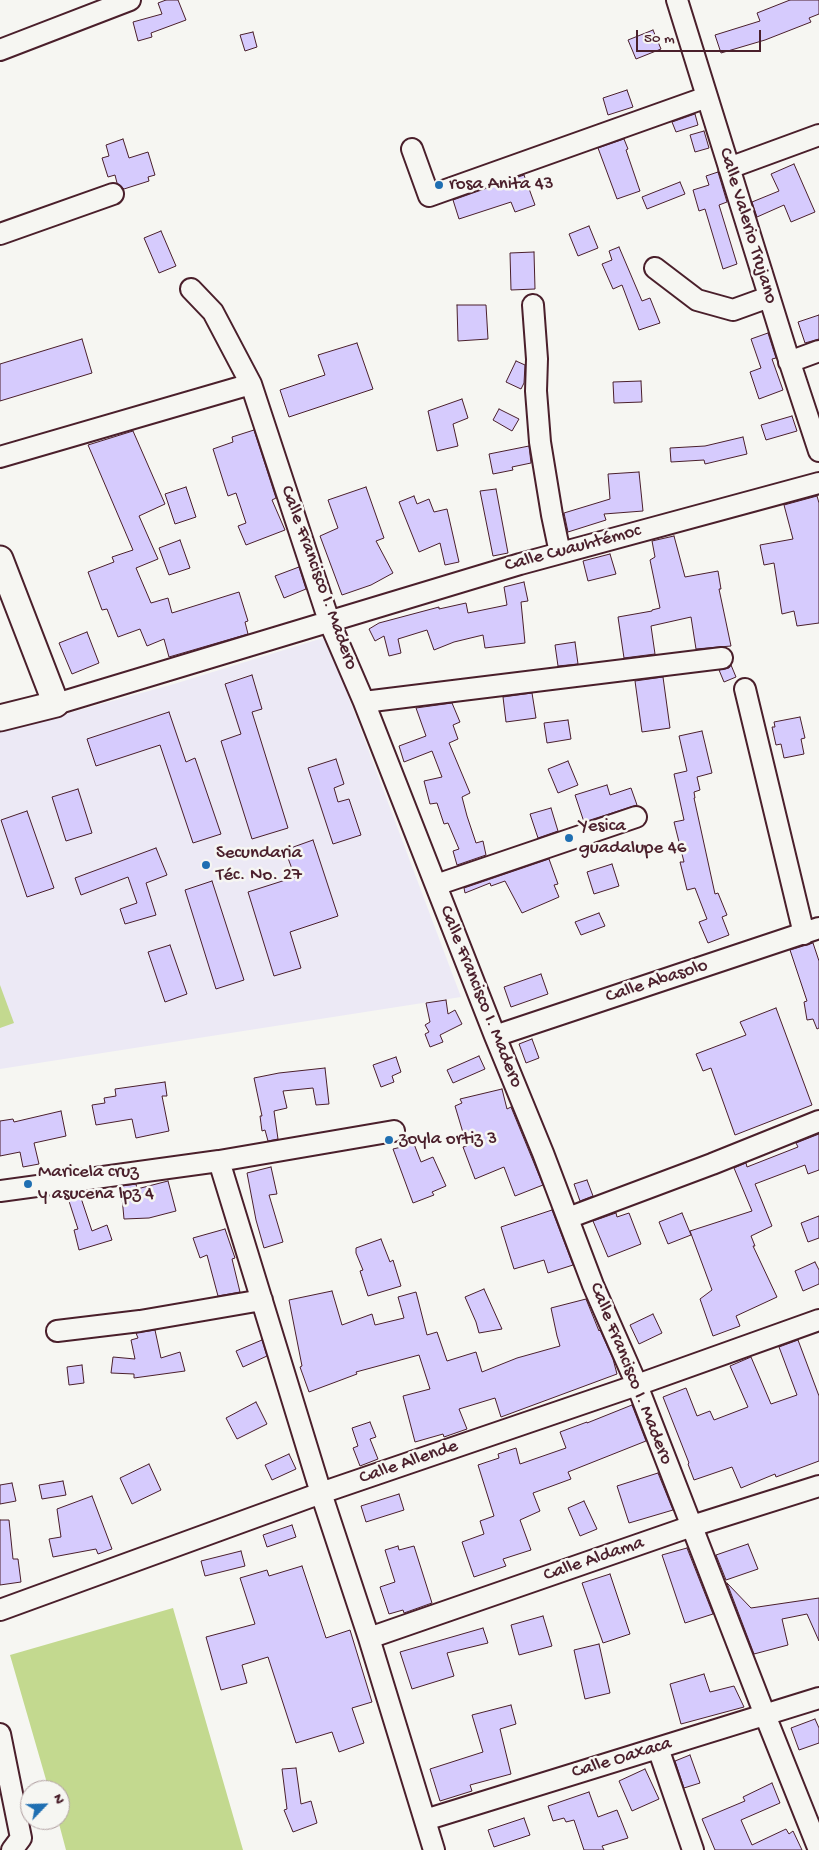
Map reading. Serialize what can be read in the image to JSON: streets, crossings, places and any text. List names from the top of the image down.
{
  "streets": {
    "street": [
      "Calle Valerio Trujano",
      "Calle Cuauhtémoc",
      "Calle Francisco I. Madero",
      "Calle Abasolo",
      "Calle Allende",
      "Calle Aldama",
      "Calle Oaxaca"
    ]
  },
  "crossings": [
    ["Calle Cuauhtémoc", "Calle Francisco I. Madero"],
    ["Calle Francisco I. Madero", "Calle Abasolo"],
    ["Calle Francisco I. Madero", "Calle Allende"],
    ["Calle Francisco I. Madero", "Calle Aldama"],
    ["Calle Francisco I. Madero", "Calle Oaxaca"]
  ],
  "places": [
    "rosa Anita 43",
    "Yesica guadalupe 46",
    "Secundaria Téc. No. 27",
    "zoyla ortiz 3",
    "Maricela cruz y asucena lpz 4"
  ],
  "scale_bar": "50 m",
  "north": "top right"
}
